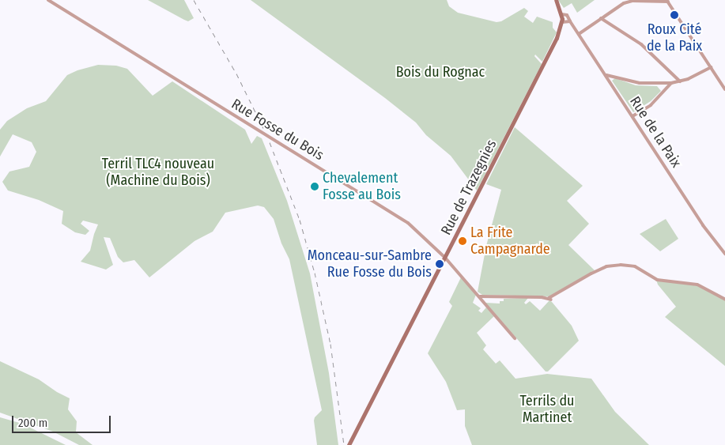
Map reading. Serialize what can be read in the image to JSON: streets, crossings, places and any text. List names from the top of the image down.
{
  "streets": {
    "main road": ["Rue de Trazegnies"],
    "street": ["Rue Fosse du Bois", "Rue de la Paix"]
  },
  "crossings": [
    ["Rue Fosse du Bois", "Rue de Trazegnies"],
    ["Rue de la Paix", "Rue de Trazegnies"]
  ],
  "parks": ["Bois du Rognac", "Terril TLC4 nouveau (Machine du Bois)", "Terrils du Martinet"],
  "places": [
    "Roux Cité de la Paix",
    "Chevalement Fosse au Bois",
    "La Frite Campagnarde",
    "Monceau-sur-Sambre Rue Fosse du Bois"
  ],
  "scale_bar": "200 m"
}
